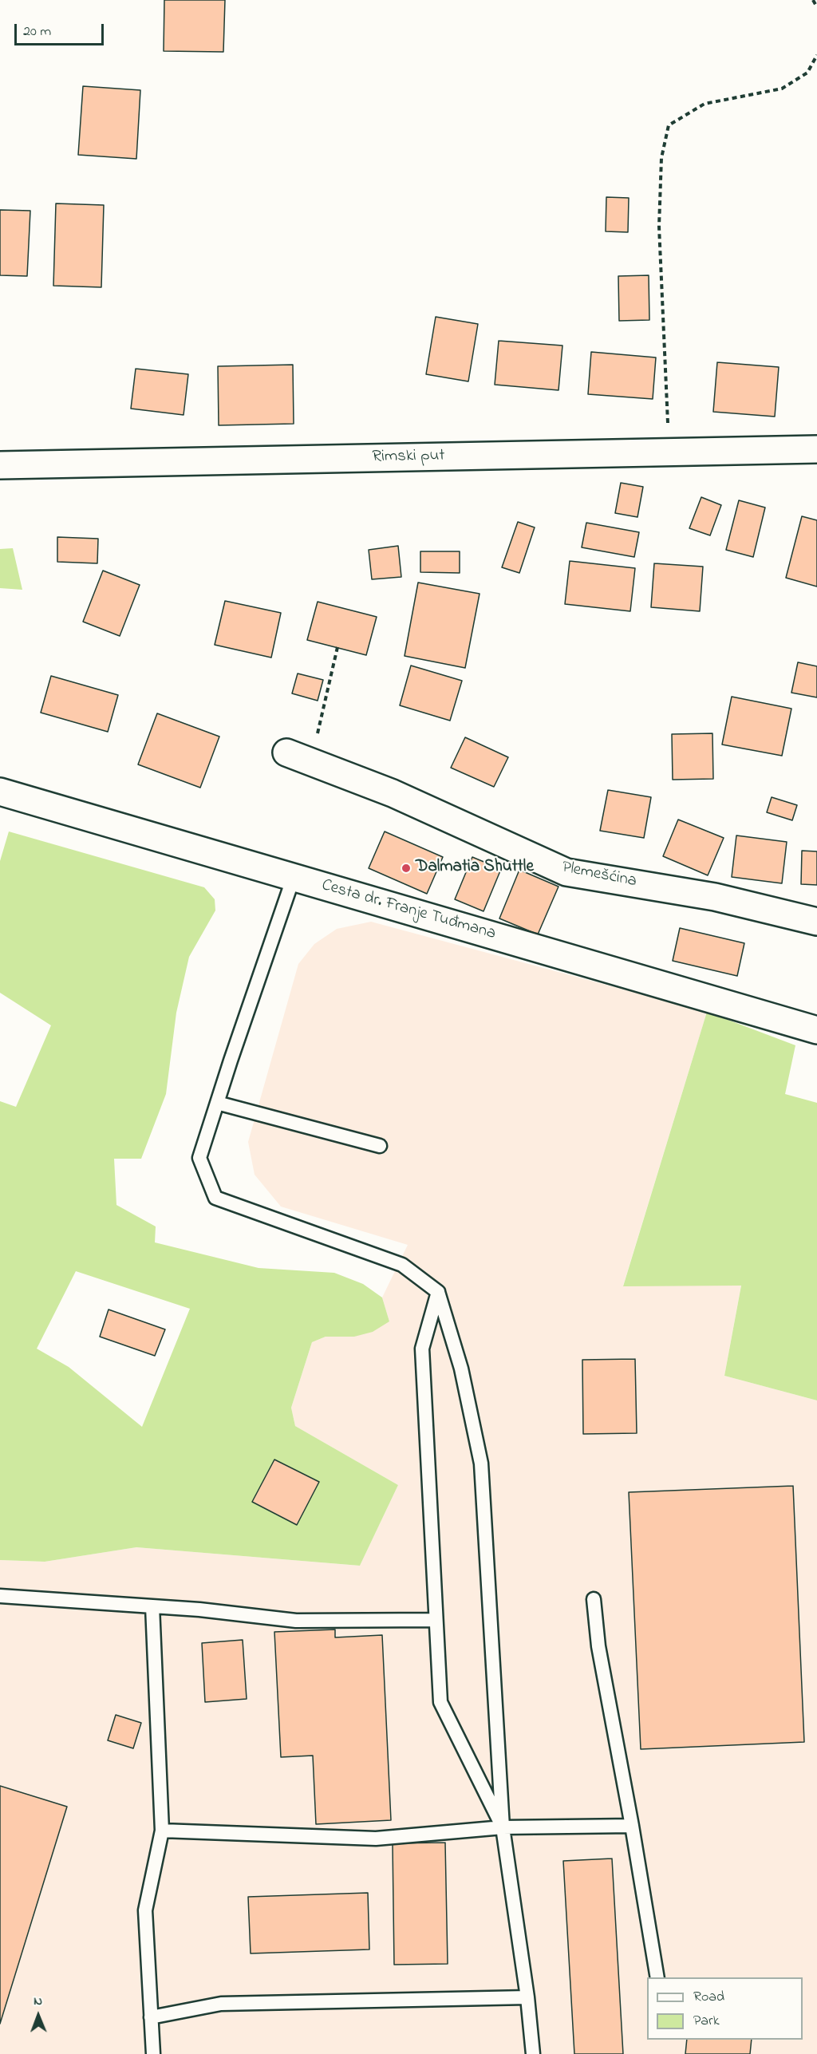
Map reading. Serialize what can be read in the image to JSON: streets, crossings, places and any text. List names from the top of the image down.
{
  "streets": {
    "street": ["Rimski put", "Plemešćina", "Cesta dr. Franje Tuđmana"]
  },
  "places": ["Dalmatia Shuttle"],
  "legend": ["Road", "Park"],
  "scale_bar": "20 m",
  "north": "top"
}
